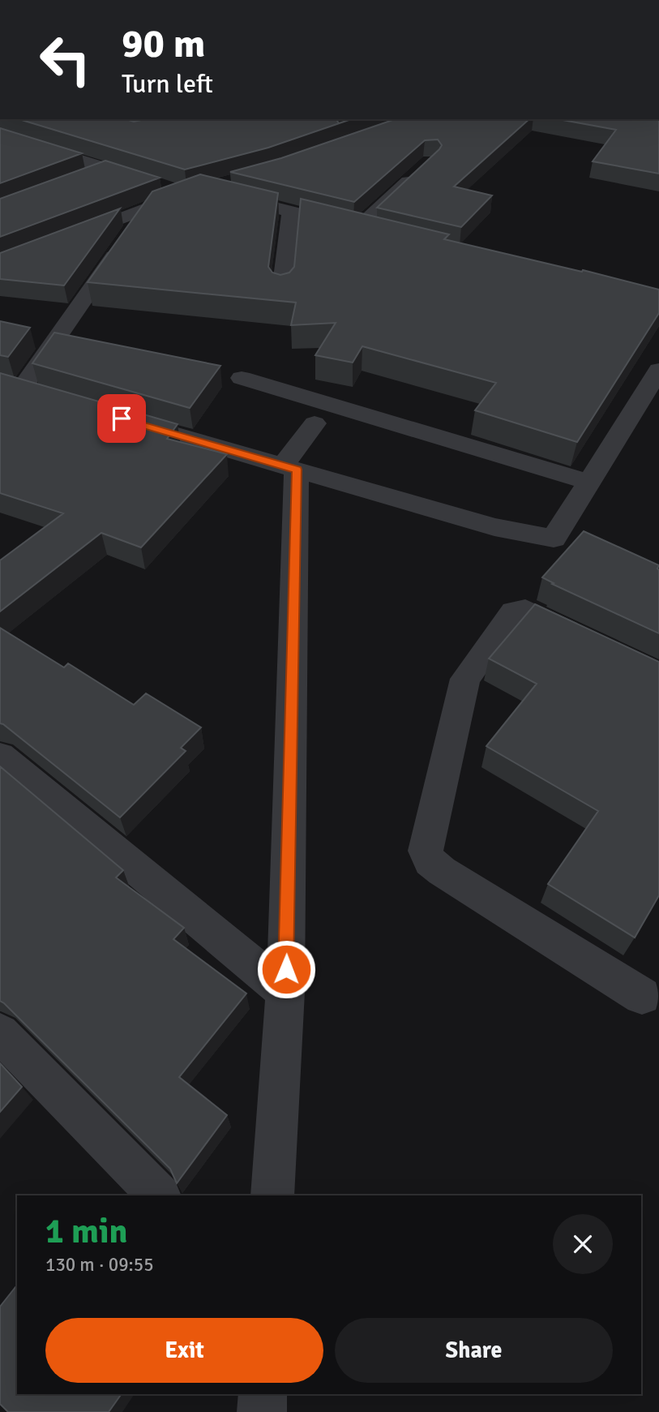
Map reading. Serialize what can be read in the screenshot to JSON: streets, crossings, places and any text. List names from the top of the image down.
{
  "page": {
    "turn": ["90 m", "Turn left"],
    "heading": ["1 min", "130 m · 09:55"],
    "buttons": ["Exit", "Share"]
  }
}
